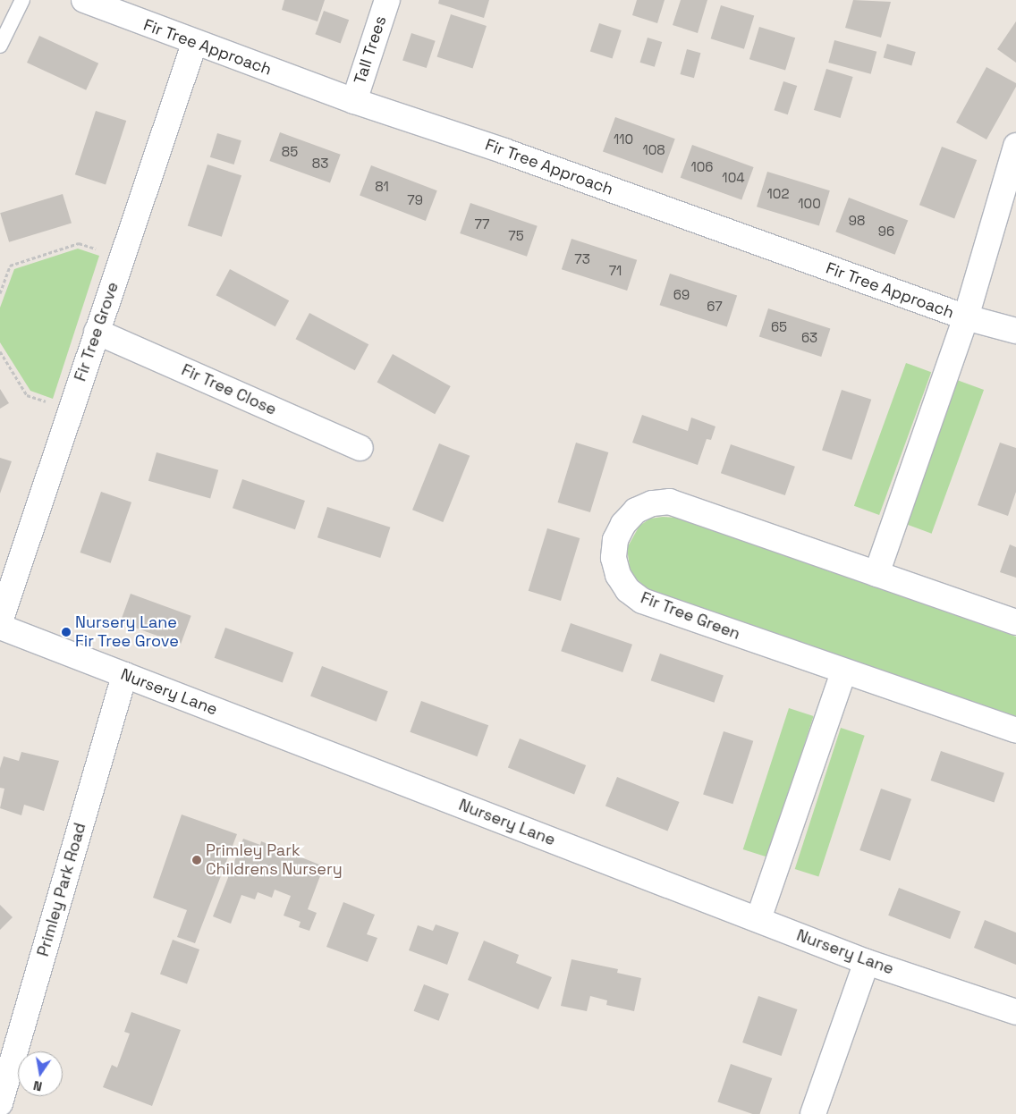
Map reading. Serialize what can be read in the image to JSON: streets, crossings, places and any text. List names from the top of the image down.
{
  "streets": {
    "street": [
      "Fir Tree Approach",
      "Tall Trees",
      "Fir Tree Grove",
      "Fir Tree Close",
      "Fir Tree Green",
      "Nursery Lane",
      "Primley Park Road"
    ]
  },
  "crossings": [
    ["Fir Tree Approach", "Tall Trees"],
    ["Fir Tree Approach", "Fir Tree Grove"],
    ["Fir Tree Grove", "Fir Tree Close"],
    ["Nursery Lane", "Primley Park Road"]
  ],
  "places": ["Nursery Lane Fir Tree Grove", "Primley Park Childrens Nursery"],
  "house_numbers": [
    "110",
    "108",
    "85",
    "83",
    "106",
    "104",
    "81",
    "102",
    "79",
    "100",
    "98",
    "77",
    "96",
    "75",
    "73",
    "71",
    "69",
    "67",
    "65",
    "63"
  ],
  "north": "bottom"
}
